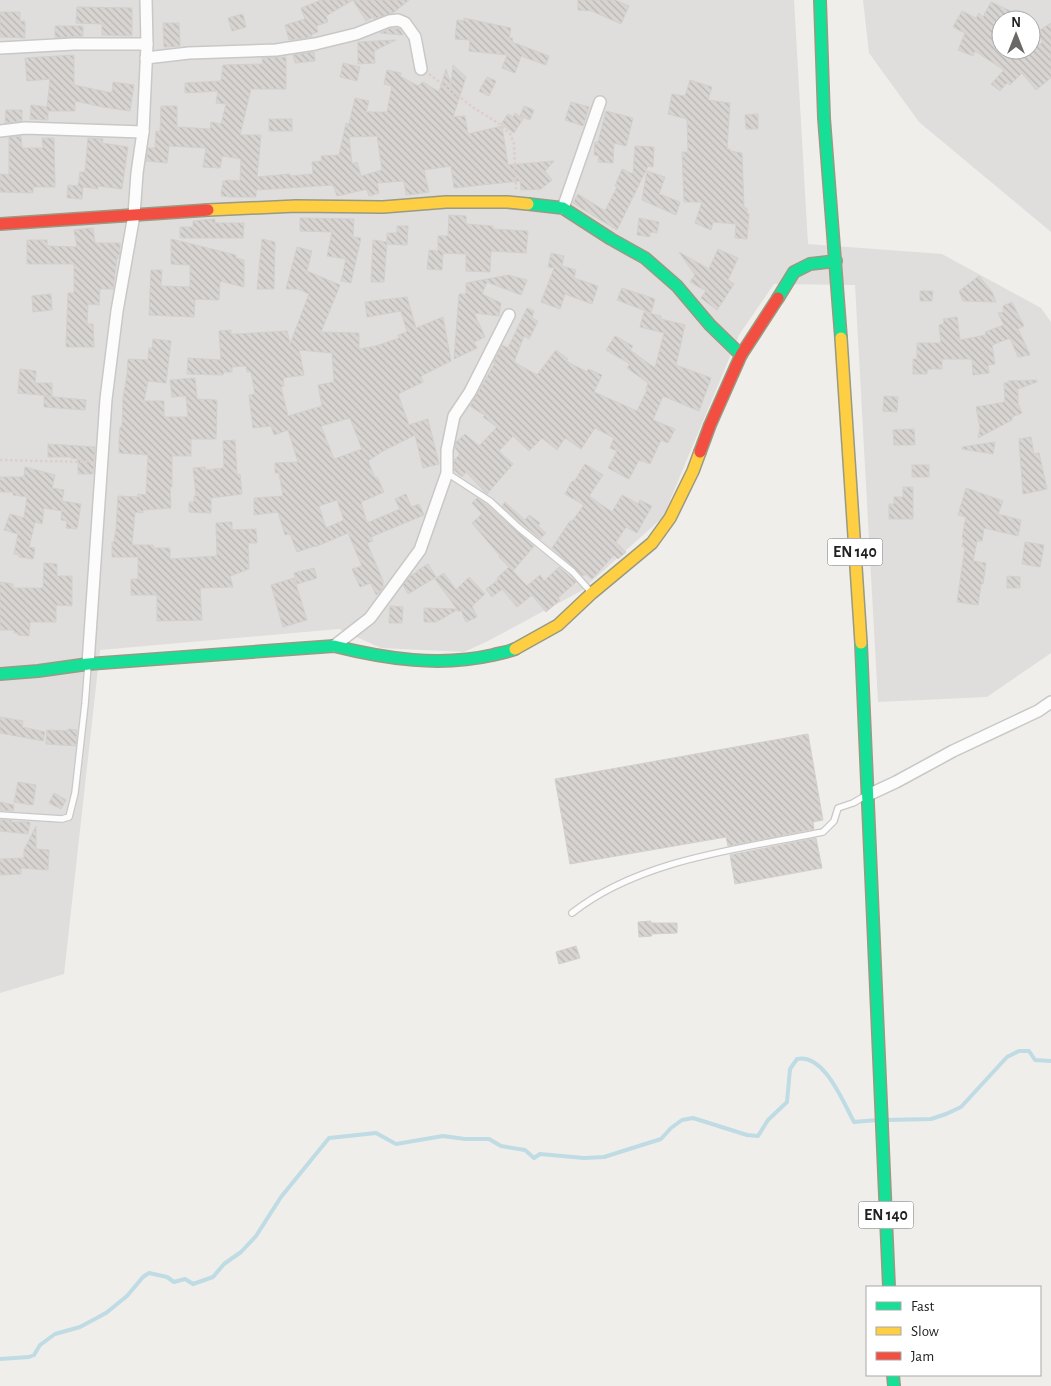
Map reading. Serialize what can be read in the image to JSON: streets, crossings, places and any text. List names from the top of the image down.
{
  "streets": {
    "street": ["EN 140"]
  },
  "legend": ["Fast", "Slow", "Jam"],
  "north": "top"
}
